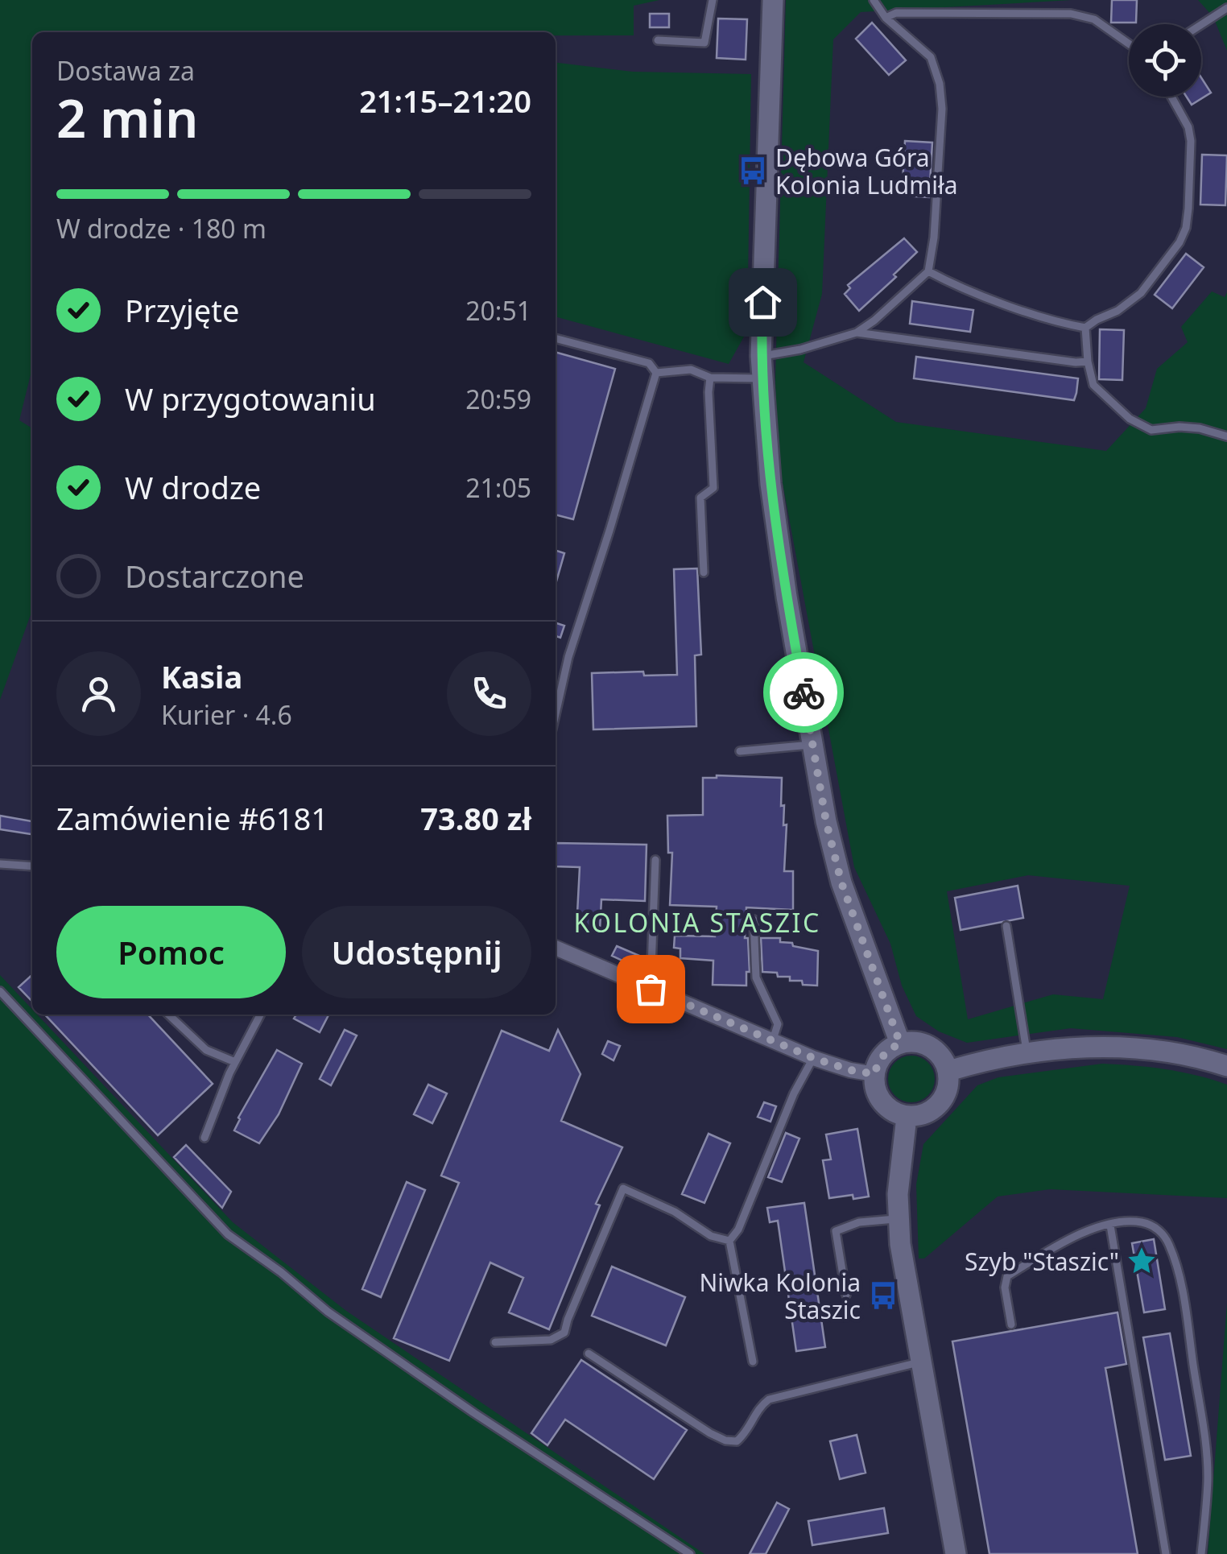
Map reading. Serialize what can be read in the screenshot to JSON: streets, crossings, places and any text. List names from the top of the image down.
{
  "districts": ["KOLONIA STASZIC"],
  "places": {
    "bus stop": ["Dębowa Góra Kolonia Ludmiła", "Niwka Kolonia Staszic"],
    "place": ["Szyb \"Staszic\""]
  },
  "page": {
    "heading": ["2 min", "Dostawa za", "21:15–21:20"],
    "panel": [
      "Kasia",
      "Kurier · 4.6",
      "Zamówienie #6181",
      "73.80 zł"
    ],
    "bar": "W drodze · 180 m",
    "list": [
      ["Przyjęte", "20:51"],
      ["W przygotowaniu", "20:59"],
      ["W drodze", "21:05"],
      "Dostarczone"
    ],
    "buttons": ["Pomoc", "Udostępnij"]
  }
}
